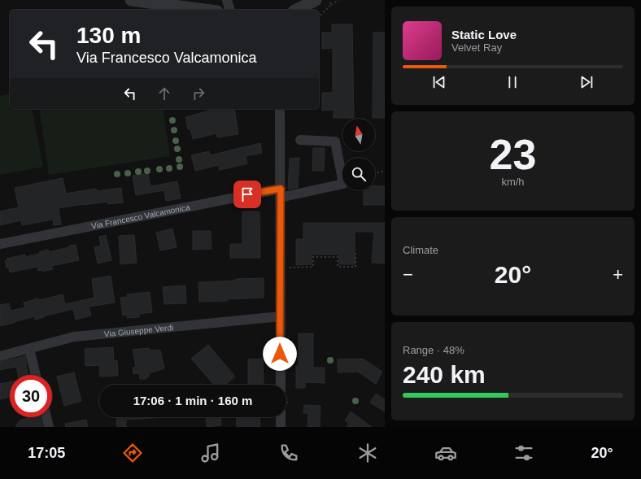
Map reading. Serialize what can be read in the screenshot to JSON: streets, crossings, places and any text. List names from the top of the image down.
{
  "streets": {
    "street": ["Via Francesco Valcamonica", "Via Giuseppe Verdi"]
  },
  "north": "top",
  "page": {
    "turn": ["130 m", "Via Francesco Valcamonica"],
    "song": ["Static Love", "Velvet Ray"],
    "tile": [
      ["23", "km/h"],
      "Climate",
      ["Range · 48%", "240 km"]
    ],
    "heat": ["−", "20°", "+"],
    "limit": "30",
    "trip": "17:06 · 1 min · 160 m",
    "tabs": ["17:05", "20°"]
  }
}
